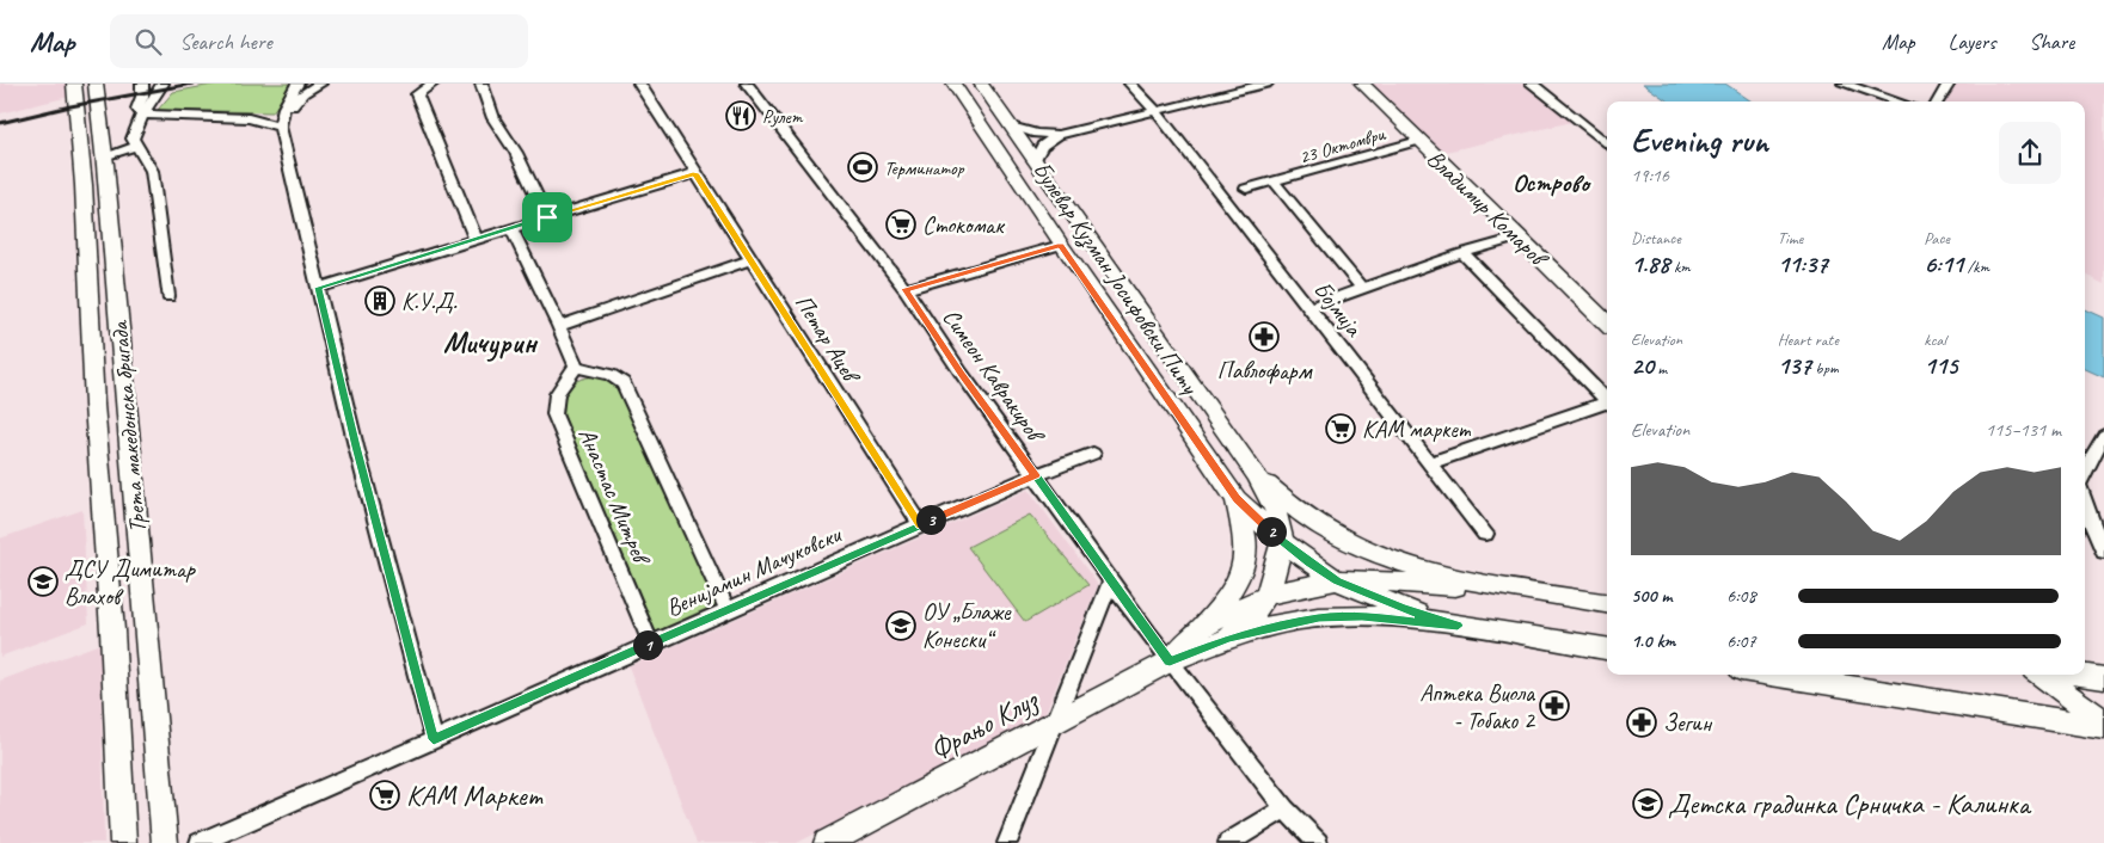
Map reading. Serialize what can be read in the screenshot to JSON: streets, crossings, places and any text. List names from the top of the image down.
{
  "streets": {
    "street": [
      "23 Октомври",
      "Владимир Комаров",
      "Булевар Кузман Јосифовски Питу",
      "Бојмија",
      "Петар Ацев",
      "Симеон Кавракиров",
      "Трета македонска бригада",
      "Анастас Митрев",
      "Венијамин Мачуковски",
      "Фрањо Клуз"
    ]
  },
  "crossings": [
    ["23 Октомври", "Владимир Комаров"],
    ["Булевар Кузман Јосифовски Питу", "Фрањо Клуз"],
    ["Петар Ацев", "Венијамин Мачуковски"],
    ["Симеон Кавракиров", "Венијамин Мачуковски"],
    ["Симеон Кавракиров", "Фрањо Клуз"],
    ["Анастас Митрев", "Венијамин Мачуковски"]
  ],
  "districts": ["Острово", "Мичурин"],
  "places": {
    "restaurant": ["Рулет"],
    "sports": ["Терминатор"],
    "supermarket": ["Стокомак", "KAM маркет", "КАМ Маркет"],
    "building": ["К.У.Д."],
    "pharmacy": ["Павлофарм", "Аптека Виола - Тобако 2", "Зегин"],
    "school or university": ["ДСУ Димитар Влахов", "ОУ „Блаже Конески“", "Детска градинка Срничка - Калинка"]
  },
  "page": {
    "header": "Map",
    "search": "Search here",
    "nav": ["Map", "Layers", "Share"],
    "heading": ["Evening run", "19:16"],
    "stats": [
      ["Distance", "1.88 km"],
      ["Time", "11:37"],
      ["Pace", "6:11 /km"],
      ["Elevation", "20 m"],
      ["Heart rate", "137 bpm"],
      ["kcal", "115"]
    ],
    "chart": ["Elevation", "115–131 m"],
    "pins": ["3", "2", "1"],
    "list": [
      {
        "name": "500 m",
        "note": "6:08"
      },
      {
        "name": "1.0 km",
        "note": "6:07"
      }
    ]
  }
}
